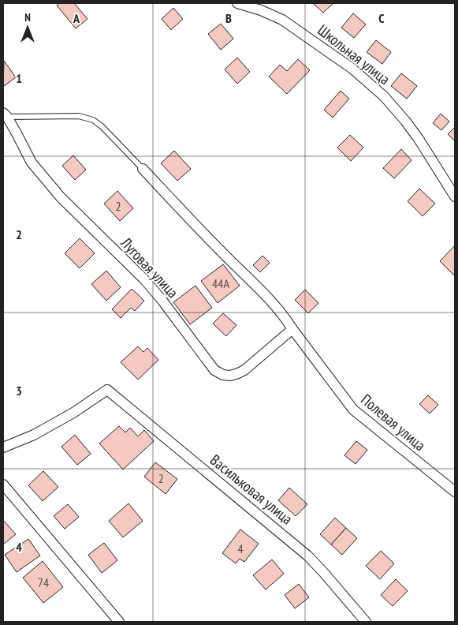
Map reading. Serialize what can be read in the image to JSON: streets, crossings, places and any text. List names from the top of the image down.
{
  "streets": {
    "street": [
      "Школьная улица",
      "Луговая улица",
      "Полевая улица",
      "Васильковая улица"
    ]
  },
  "crossings": [
    ["Луговая улица", "Полевая улица"]
  ],
  "house_numbers": [
    "2",
    "44А",
    "2",
    "4",
    "74"
  ],
  "north": "top",
  "grid": {
    "columns": ["A", "B", "C"],
    "rows": [
      "1",
      "2",
      "3",
      "4"
    ]
  }
}
